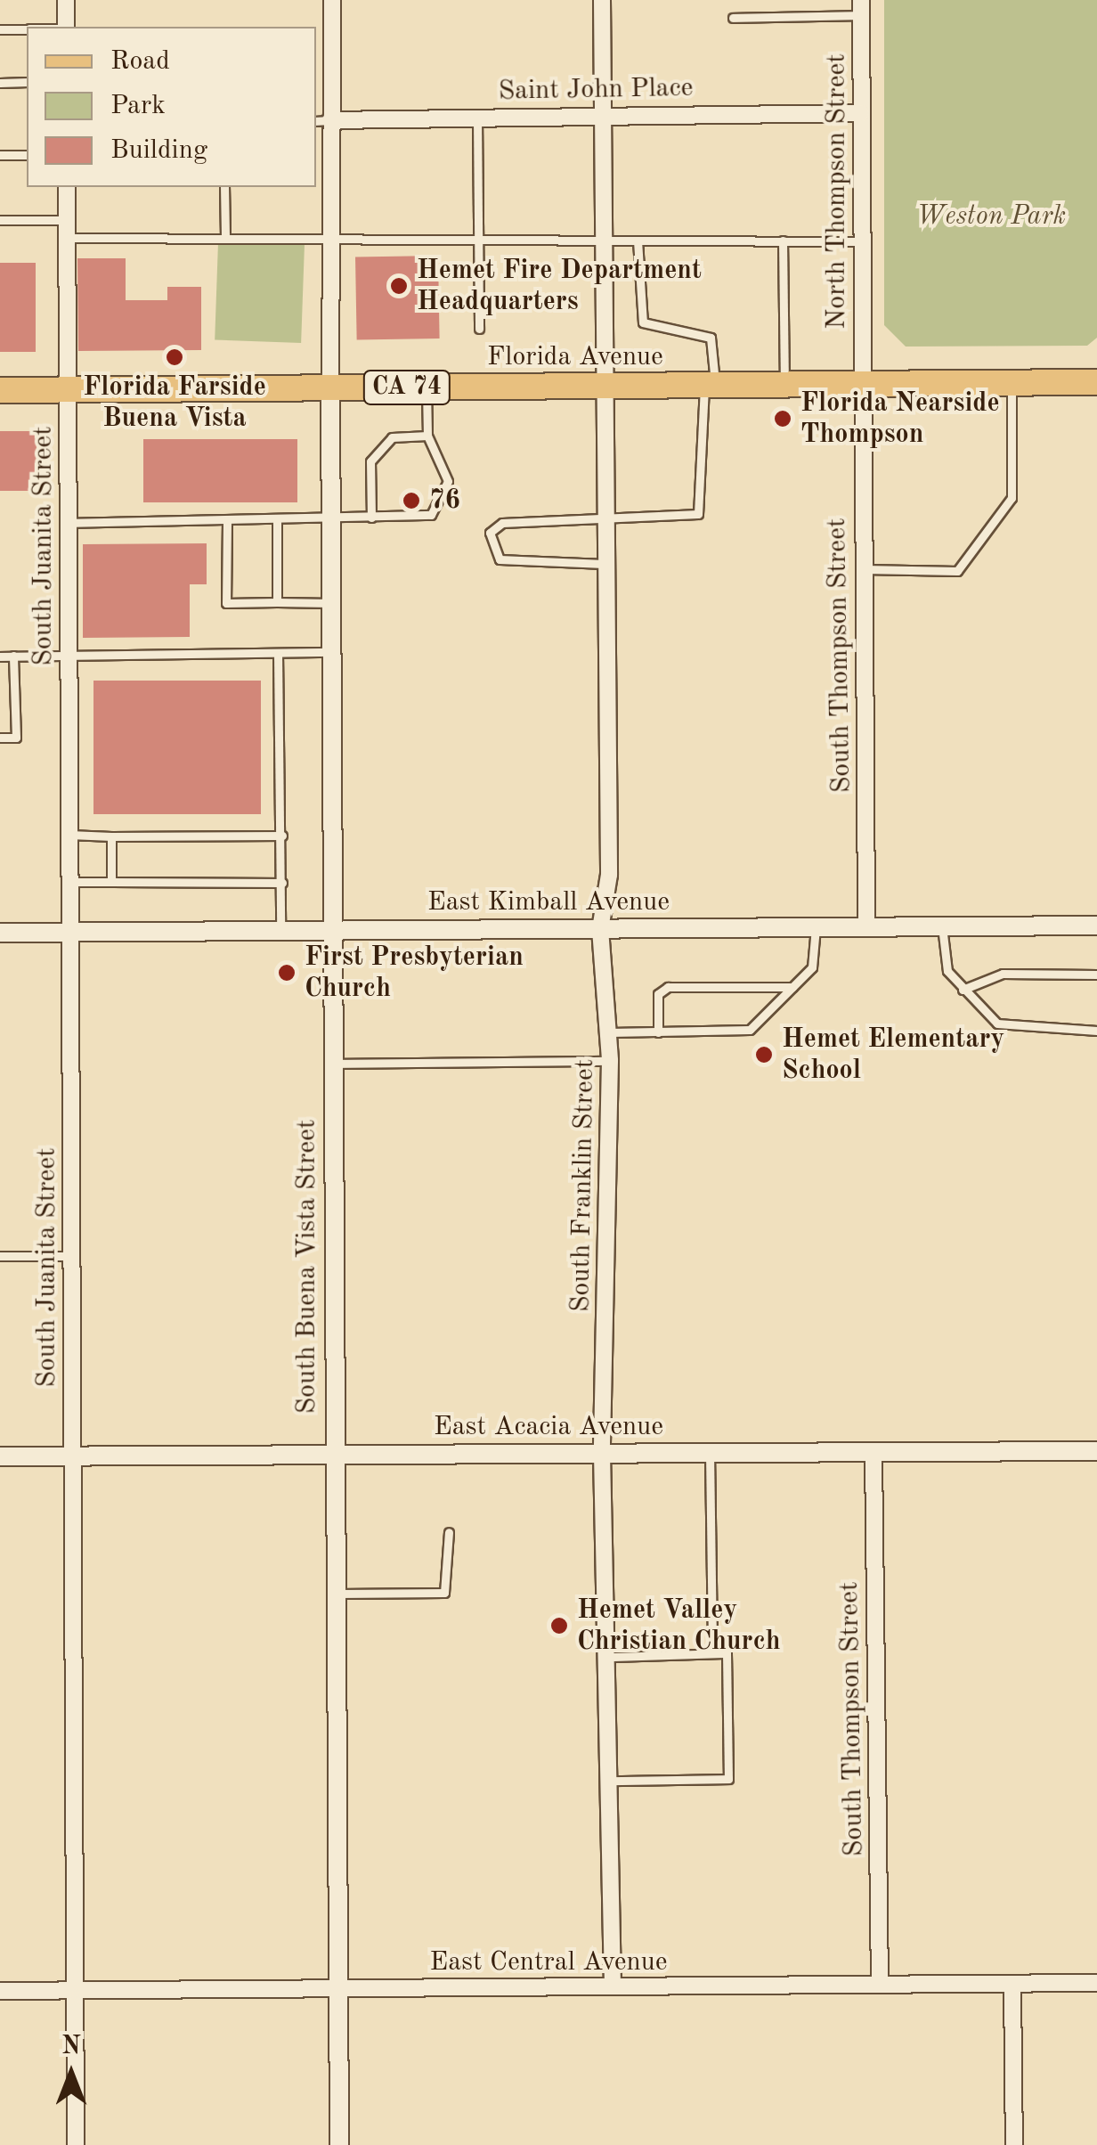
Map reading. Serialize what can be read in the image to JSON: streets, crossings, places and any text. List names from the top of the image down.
{
  "streets": {
    "main road": ["Florida Avenue", "CA 74"],
    "street": [
      "Saint John Place",
      "North Thompson Street",
      "South Juanita Street",
      "South Thompson Street",
      "East Kimball Avenue",
      "South Franklin Street",
      "South Buena Vista Street",
      "East Acacia Avenue",
      "East Central Avenue"
    ]
  },
  "crossings": [
    ["Saint John Place", "North Thompson Street"],
    ["Saint John Place", "South Franklin Street"],
    ["North Thompson Street", "Florida Avenue"],
    ["North Thompson Street", "South Thompson Street"],
    ["Florida Avenue", "South Juanita Street"],
    ["Florida Avenue", "South Thompson Street"],
    ["Florida Avenue", "South Franklin Street"],
    ["Florida Avenue", "South Buena Vista Street"],
    ["South Juanita Street", "East Kimball Avenue"],
    ["South Juanita Street", "East Acacia Avenue"],
    ["South Juanita Street", "East Central Avenue"],
    ["South Thompson Street", "East Kimball Avenue"],
    ["South Thompson Street", "East Acacia Avenue"],
    ["South Thompson Street", "East Central Avenue"],
    ["East Kimball Avenue", "South Franklin Street"],
    ["East Kimball Avenue", "South Buena Vista Street"],
    ["South Franklin Street", "East Acacia Avenue"],
    ["South Franklin Street", "East Central Avenue"],
    ["South Buena Vista Street", "East Acacia Avenue"],
    ["South Buena Vista Street", "East Central Avenue"]
  ],
  "parks": ["Weston Park"],
  "places": [
    "Hemet Fire Department Headquarters",
    "Florida Farside Buena Vista",
    "Florida Nearside Thompson",
    "76",
    "First Presbyterian Church",
    "Hemet Elementary School",
    "Hemet Valley Christian Church"
  ],
  "legend": ["Road", "Park", "Building"],
  "north": "top"
}
